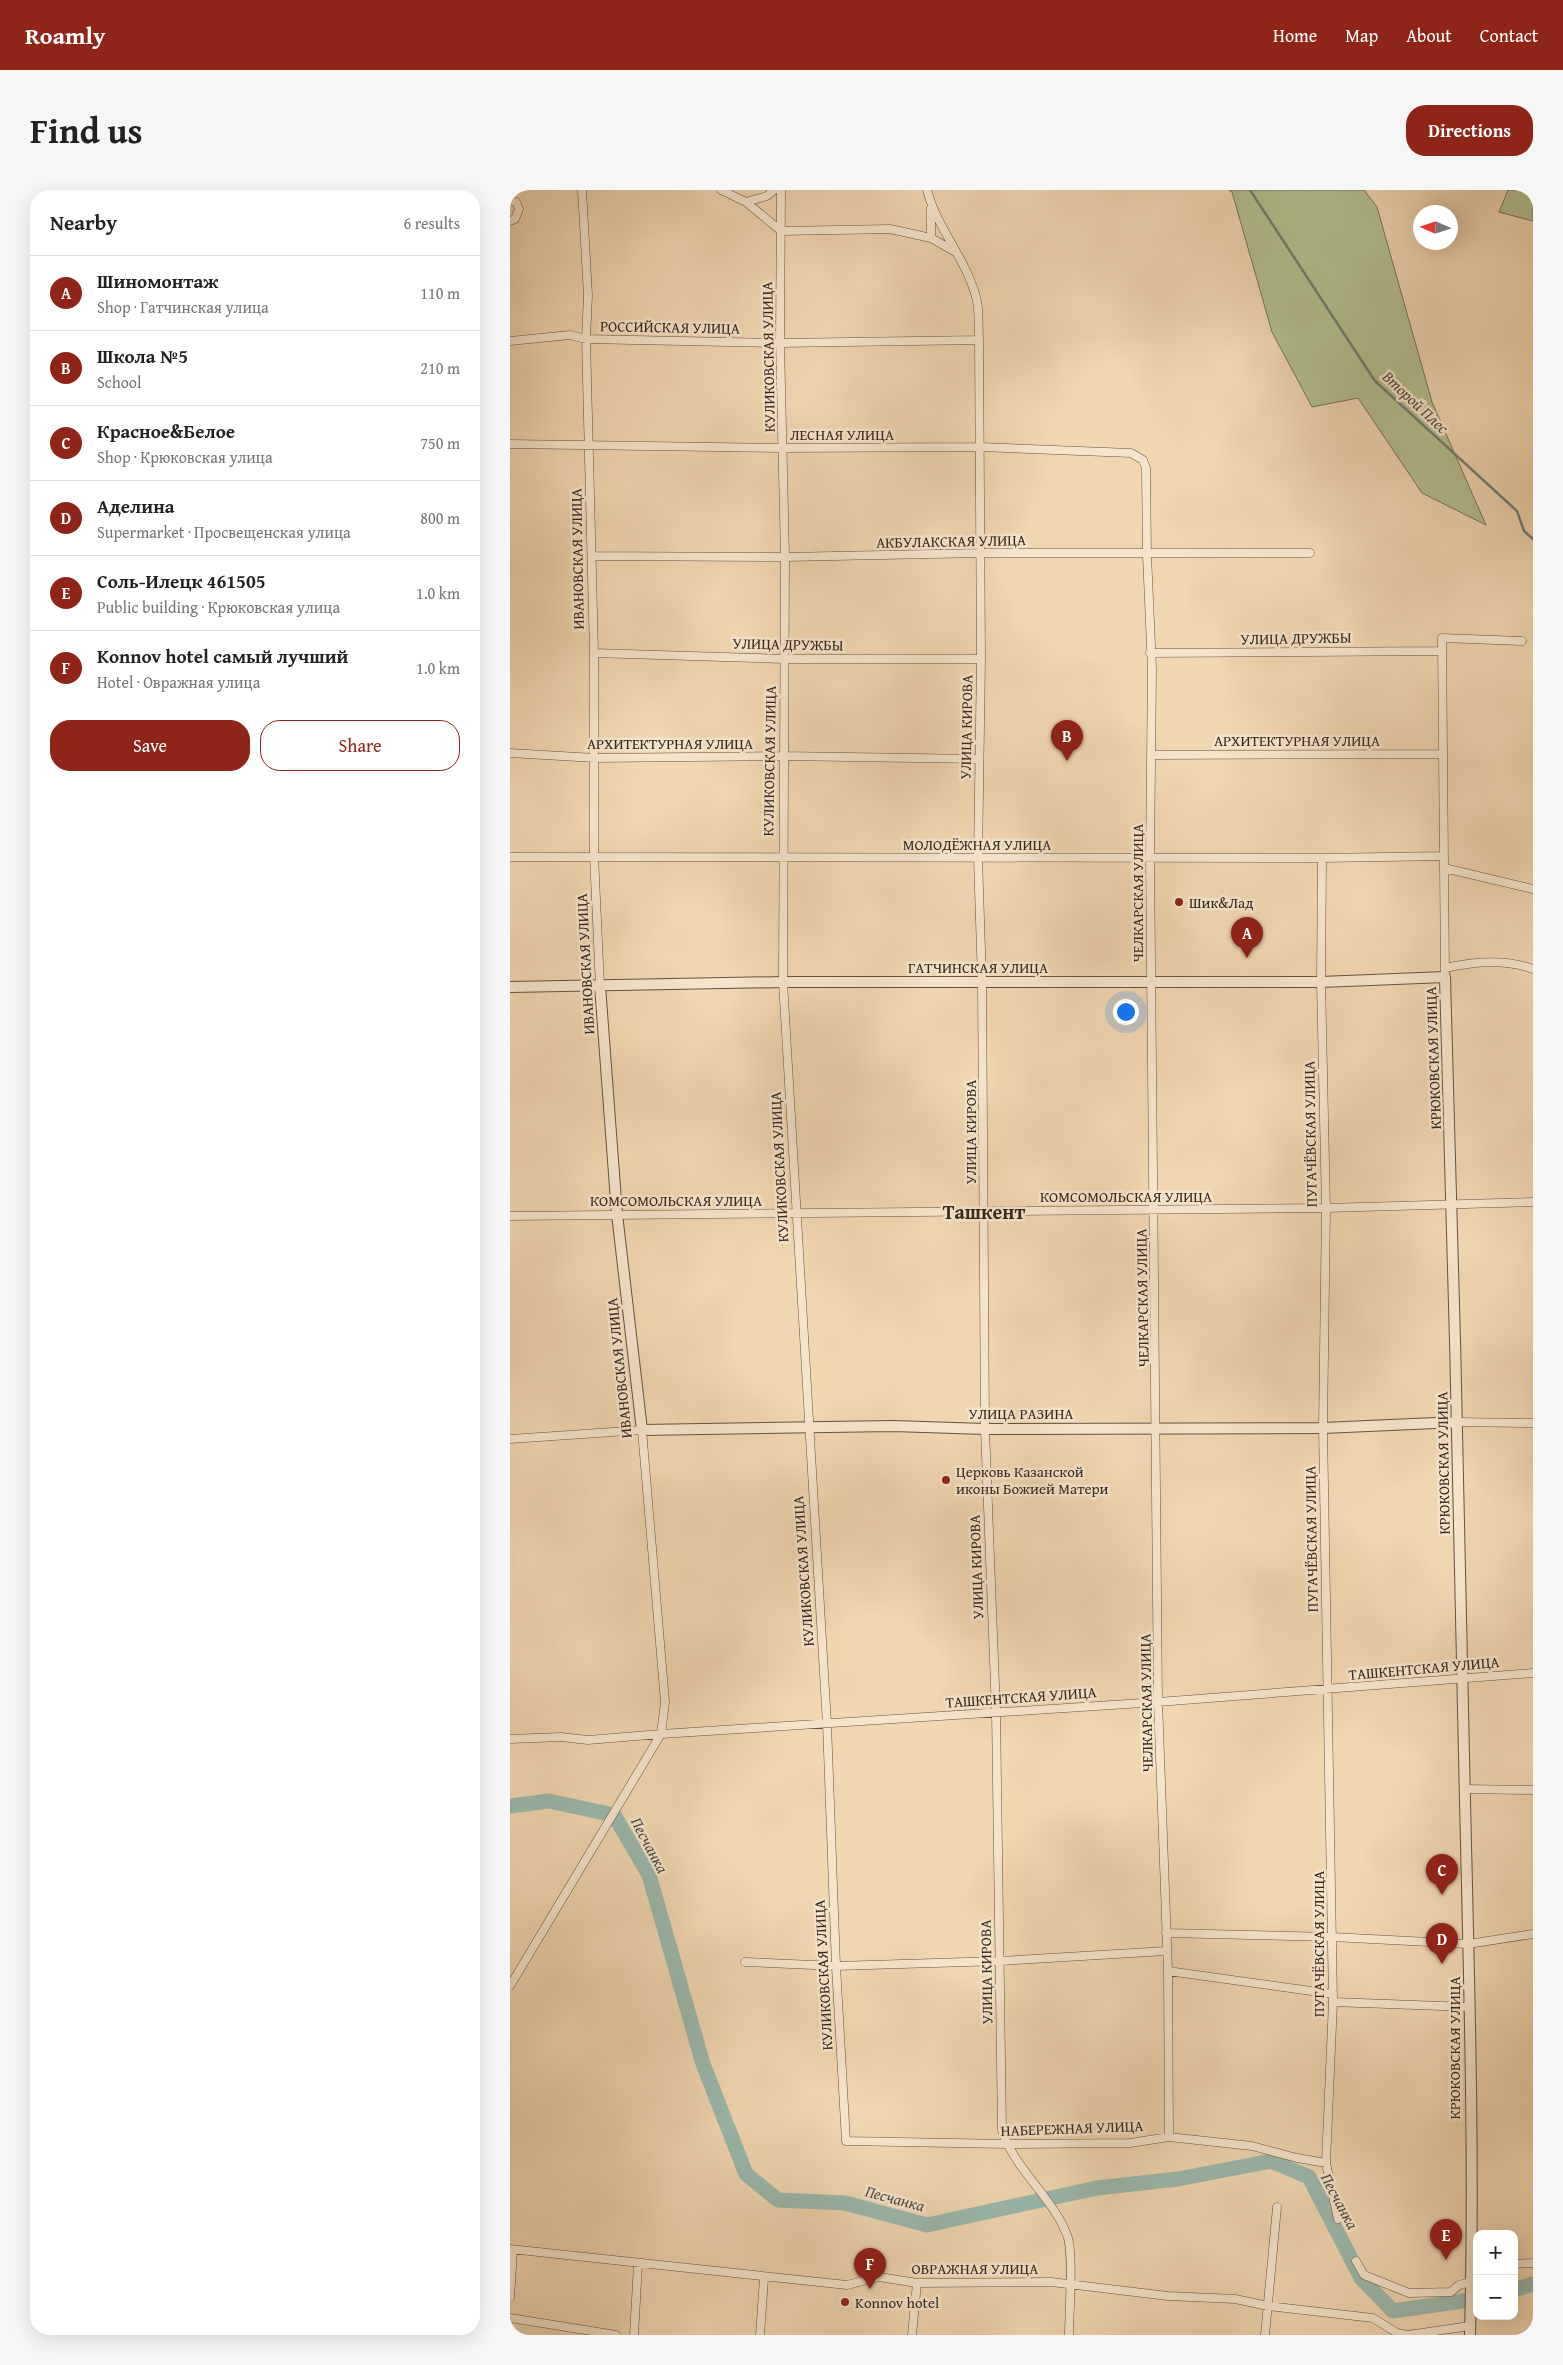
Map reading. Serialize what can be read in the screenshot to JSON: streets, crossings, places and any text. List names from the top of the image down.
{
  "streets": {
    "street": [
      "РОССИЙСКАЯ УЛИЦА",
      "КУЛИКОВСКАЯ УЛИЦА",
      "ЛЕСНАЯ УЛИЦА",
      "АКБУЛАКСКАЯ УЛИЦА",
      "ИВАНОВСКАЯ УЛИЦА",
      "УЛИЦА ДРУЖБЫ",
      "УЛИЦА КИРОВА",
      "АРХИТЕКТУРНАЯ УЛИЦА",
      "МОЛОДЁЖНАЯ УЛИЦА",
      "ЧЕЛКАРСКАЯ УЛИЦА",
      "ГАТЧИНСКАЯ УЛИЦА",
      "КРЮКОВСКАЯ УЛИЦА",
      "ПУГАЧЁВСКАЯ УЛИЦА",
      "КОМСОМОЛЬСКАЯ УЛИЦА",
      "УЛИЦА РАЗИНА",
      "ТАШКЕНТСКАЯ УЛИЦА",
      "НАБЕРЕЖНАЯ УЛИЦА",
      "ОВРАЖНАЯ УЛИЦА"
    ]
  },
  "crossings": [
    ["РОССИЙСКАЯ УЛИЦА", "КУЛИКОВСКАЯ УЛИЦА"],
    ["РОССИЙСКАЯ УЛИЦА", "ИВАНОВСКАЯ УЛИЦА"],
    ["РОССИЙСКАЯ УЛИЦА", "УЛИЦА КИРОВА"],
    ["КУЛИКОВСКАЯ УЛИЦА", "ЛЕСНАЯ УЛИЦА"],
    ["КУЛИКОВСКАЯ УЛИЦА", "АКБУЛАКСКАЯ УЛИЦА"],
    ["КУЛИКОВСКАЯ УЛИЦА", "УЛИЦА ДРУЖБЫ"],
    ["КУЛИКОВСКАЯ УЛИЦА", "АРХИТЕКТУРНАЯ УЛИЦА"],
    ["КУЛИКОВСКАЯ УЛИЦА", "МОЛОДЁЖНАЯ УЛИЦА"],
    ["КУЛИКОВСКАЯ УЛИЦА", "ГАТЧИНСКАЯ УЛИЦА"],
    ["КУЛИКОВСКАЯ УЛИЦА", "КОМСОМОЛЬСКАЯ УЛИЦА"],
    ["КУЛИКОВСКАЯ УЛИЦА", "УЛИЦА РАЗИНА"],
    ["КУЛИКОВСКАЯ УЛИЦА", "ТАШКЕНТСКАЯ УЛИЦА"],
    ["КУЛИКОВСКАЯ УЛИЦА", "НАБЕРЕЖНАЯ УЛИЦА"],
    ["ЛЕСНАЯ УЛИЦА", "ИВАНОВСКАЯ УЛИЦА"],
    ["ЛЕСНАЯ УЛИЦА", "УЛИЦА КИРОВА"],
    ["ЛЕСНАЯ УЛИЦА", "ЧЕЛКАРСКАЯ УЛИЦА"],
    ["АКБУЛАКСКАЯ УЛИЦА", "ИВАНОВСКАЯ УЛИЦА"],
    ["АКБУЛАКСКАЯ УЛИЦА", "УЛИЦА КИРОВА"],
    ["АКБУЛАКСКАЯ УЛИЦА", "ЧЕЛКАРСКАЯ УЛИЦА"],
    ["ИВАНОВСКАЯ УЛИЦА", "УЛИЦА ДРУЖБЫ"],
    ["ИВАНОВСКАЯ УЛИЦА", "АРХИТЕКТУРНАЯ УЛИЦА"],
    ["ИВАНОВСКАЯ УЛИЦА", "МОЛОДЁЖНАЯ УЛИЦА"],
    ["ИВАНОВСКАЯ УЛИЦА", "ГАТЧИНСКАЯ УЛИЦА"],
    ["ИВАНОВСКАЯ УЛИЦА", "КОМСОМОЛЬСКАЯ УЛИЦА"],
    ["ИВАНОВСКАЯ УЛИЦА", "УЛИЦА РАЗИНА"],
    ["ИВАНОВСКАЯ УЛИЦА", "ТАШКЕНТСКАЯ УЛИЦА"],
    ["УЛИЦА ДРУЖБЫ", "УЛИЦА КИРОВА"],
    ["УЛИЦА ДРУЖБЫ", "ЧЕЛКАРСКАЯ УЛИЦА"],
    ["УЛИЦА ДРУЖБЫ", "КРЮКОВСКАЯ УЛИЦА"],
    ["УЛИЦА КИРОВА", "АРХИТЕКТУРНАЯ УЛИЦА"],
    ["УЛИЦА КИРОВА", "МОЛОДЁЖНАЯ УЛИЦА"],
    ["УЛИЦА КИРОВА", "ГАТЧИНСКАЯ УЛИЦА"],
    ["УЛИЦА КИРОВА", "КОМСОМОЛЬСКАЯ УЛИЦА"],
    ["УЛИЦА КИРОВА", "УЛИЦА РАЗИНА"],
    ["УЛИЦА КИРОВА", "ТАШКЕНТСКАЯ УЛИЦА"],
    ["УЛИЦА КИРОВА", "НАБЕРЕЖНАЯ УЛИЦА"],
    ["АРХИТЕКТУРНАЯ УЛИЦА", "ЧЕЛКАРСКАЯ УЛИЦА"],
    ["АРХИТЕКТУРНАЯ УЛИЦА", "КРЮКОВСКАЯ УЛИЦА"],
    ["МОЛОДЁЖНАЯ УЛИЦА", "ЧЕЛКАРСКАЯ УЛИЦА"],
    ["МОЛОДЁЖНАЯ УЛИЦА", "КРЮКОВСКАЯ УЛИЦА"],
    ["МОЛОДЁЖНАЯ УЛИЦА", "ПУГАЧЁВСКАЯ УЛИЦА"],
    ["ЧЕЛКАРСКАЯ УЛИЦА", "ГАТЧИНСКАЯ УЛИЦА"],
    ["ЧЕЛКАРСКАЯ УЛИЦА", "КОМСОМОЛЬСКАЯ УЛИЦА"],
    ["ЧЕЛКАРСКАЯ УЛИЦА", "УЛИЦА РАЗИНА"],
    ["ЧЕЛКАРСКАЯ УЛИЦА", "ТАШКЕНТСКАЯ УЛИЦА"],
    ["ЧЕЛКАРСКАЯ УЛИЦА", "НАБЕРЕЖНАЯ УЛИЦА"],
    ["ГАТЧИНСКАЯ УЛИЦА", "КРЮКОВСКАЯ УЛИЦА"],
    ["ГАТЧИНСКАЯ УЛИЦА", "ПУГАЧЁВСКАЯ УЛИЦА"],
    ["КРЮКОВСКАЯ УЛИЦА", "КОМСОМОЛЬСКАЯ УЛИЦА"],
    ["КРЮКОВСКАЯ УЛИЦА", "УЛИЦА РАЗИНА"],
    ["КРЮКОВСКАЯ УЛИЦА", "ТАШКЕНТСКАЯ УЛИЦА"],
    ["КРЮКОВСКАЯ УЛИЦА", "ОВРАЖНАЯ УЛИЦА"],
    ["ПУГАЧЁВСКАЯ УЛИЦА", "КОМСОМОЛЬСКАЯ УЛИЦА"],
    ["ПУГАЧЁВСКАЯ УЛИЦА", "УЛИЦА РАЗИНА"],
    ["ПУГАЧЁВСКАЯ УЛИЦА", "ТАШКЕНТСКАЯ УЛИЦА"],
    ["ПУГАЧЁВСКАЯ УЛИЦА", "НАБЕРЕЖНАЯ УЛИЦА"]
  ],
  "districts": ["Ташкент"],
  "water": ["Второй Плес", "Песчанка"],
  "places": ["Шик&Лад", "Церковь Казанской иконы Божией Матери", "Konnov hotel"],
  "north": "left",
  "page": {
    "header": "Roamly",
    "nav": [
      "Home",
      "Map",
      "About",
      "Contact"
    ],
    "title": "Find us",
    "buttons": [
      "Directions",
      ["Save", "Share"]
    ],
    "heading": ["Nearby", "6 results"],
    "list": [
      {
        "mark": "A",
        "name": "Шиномонтаж",
        "note": "Shop · Гатчинская улица",
        "value": "110 m"
      },
      {
        "mark": "B",
        "name": "Школа №5",
        "note": "School",
        "value": "210 m"
      },
      {
        "mark": "C",
        "name": "Красное&Белое",
        "note": "Shop · Крюковская улица",
        "value": "750 m"
      },
      {
        "mark": "D",
        "name": "Аделина",
        "note": "Supermarket · Просвещенская улица",
        "value": "800 m"
      },
      {
        "mark": "E",
        "name": "Соль-Илецк 461505",
        "note": "Public building · Крюковская улица",
        "value": "1.0 km"
      },
      {
        "mark": "F",
        "name": "Konnov hotel самый лучший",
        "note": "Hotel · Овражная улица",
        "value": "1.0 km"
      }
    ],
    "pins": [
      "B",
      "A",
      "C",
      "D",
      "E",
      "F"
    ],
    "map_buttons": ["+", "−"]
  }
}
